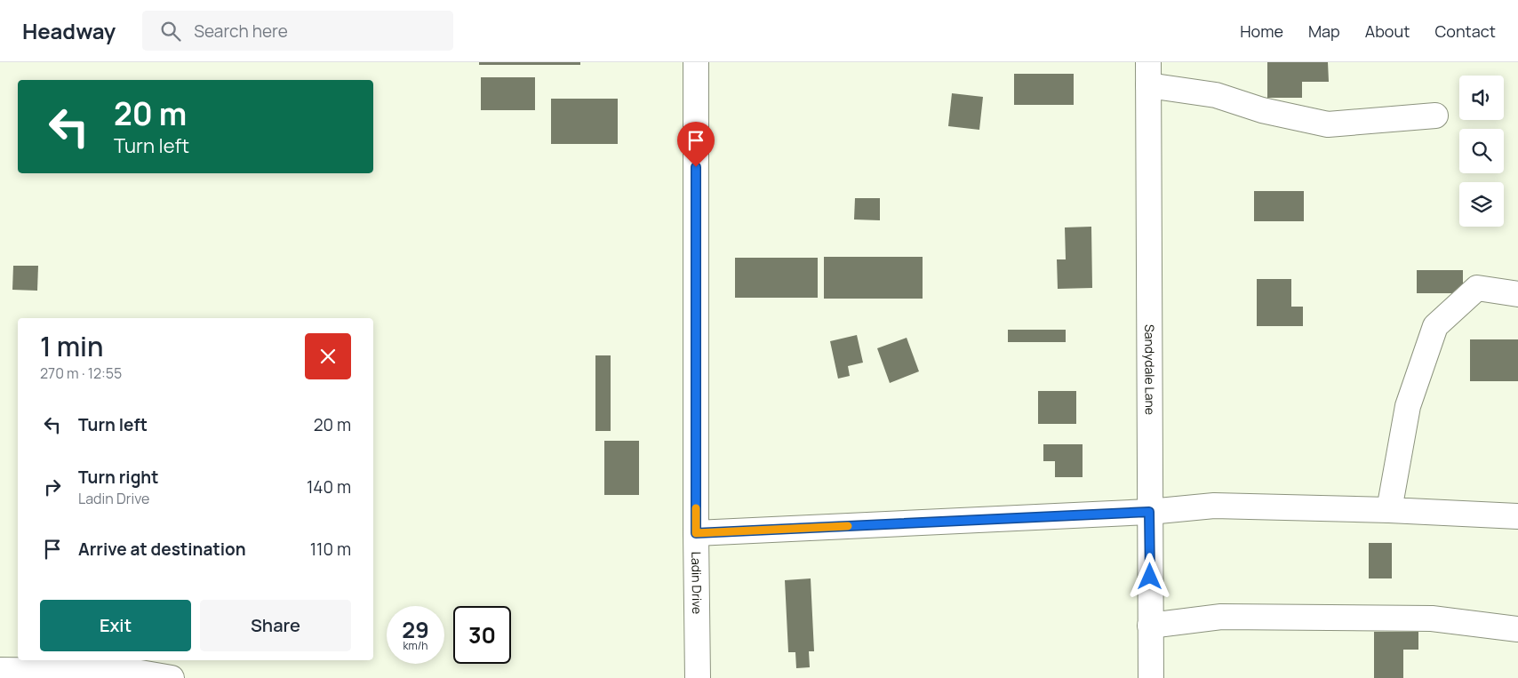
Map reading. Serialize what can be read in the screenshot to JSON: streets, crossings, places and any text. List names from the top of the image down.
{
  "streets": {
    "street": ["Sandydale Lane", "Ladin Drive"]
  },
  "page": {
    "header": "Headway",
    "search": "Search here",
    "nav": [
      "Home",
      "Map",
      "About",
      "Contact"
    ],
    "turn": ["20 m", "Turn left"],
    "heading": ["1 min", "270 m · 12:55"],
    "list": [
      {
        "name": "Turn left",
        "value": "20 m"
      },
      {
        "name": "Turn right",
        "note": "Ladin Drive",
        "value": "140 m"
      },
      {
        "name": "Arrive at destination",
        "value": "110 m"
      }
    ],
    "buttons": ["Exit", "Share"],
    "speed": "29 km/h",
    "limit": "30"
  }
}
